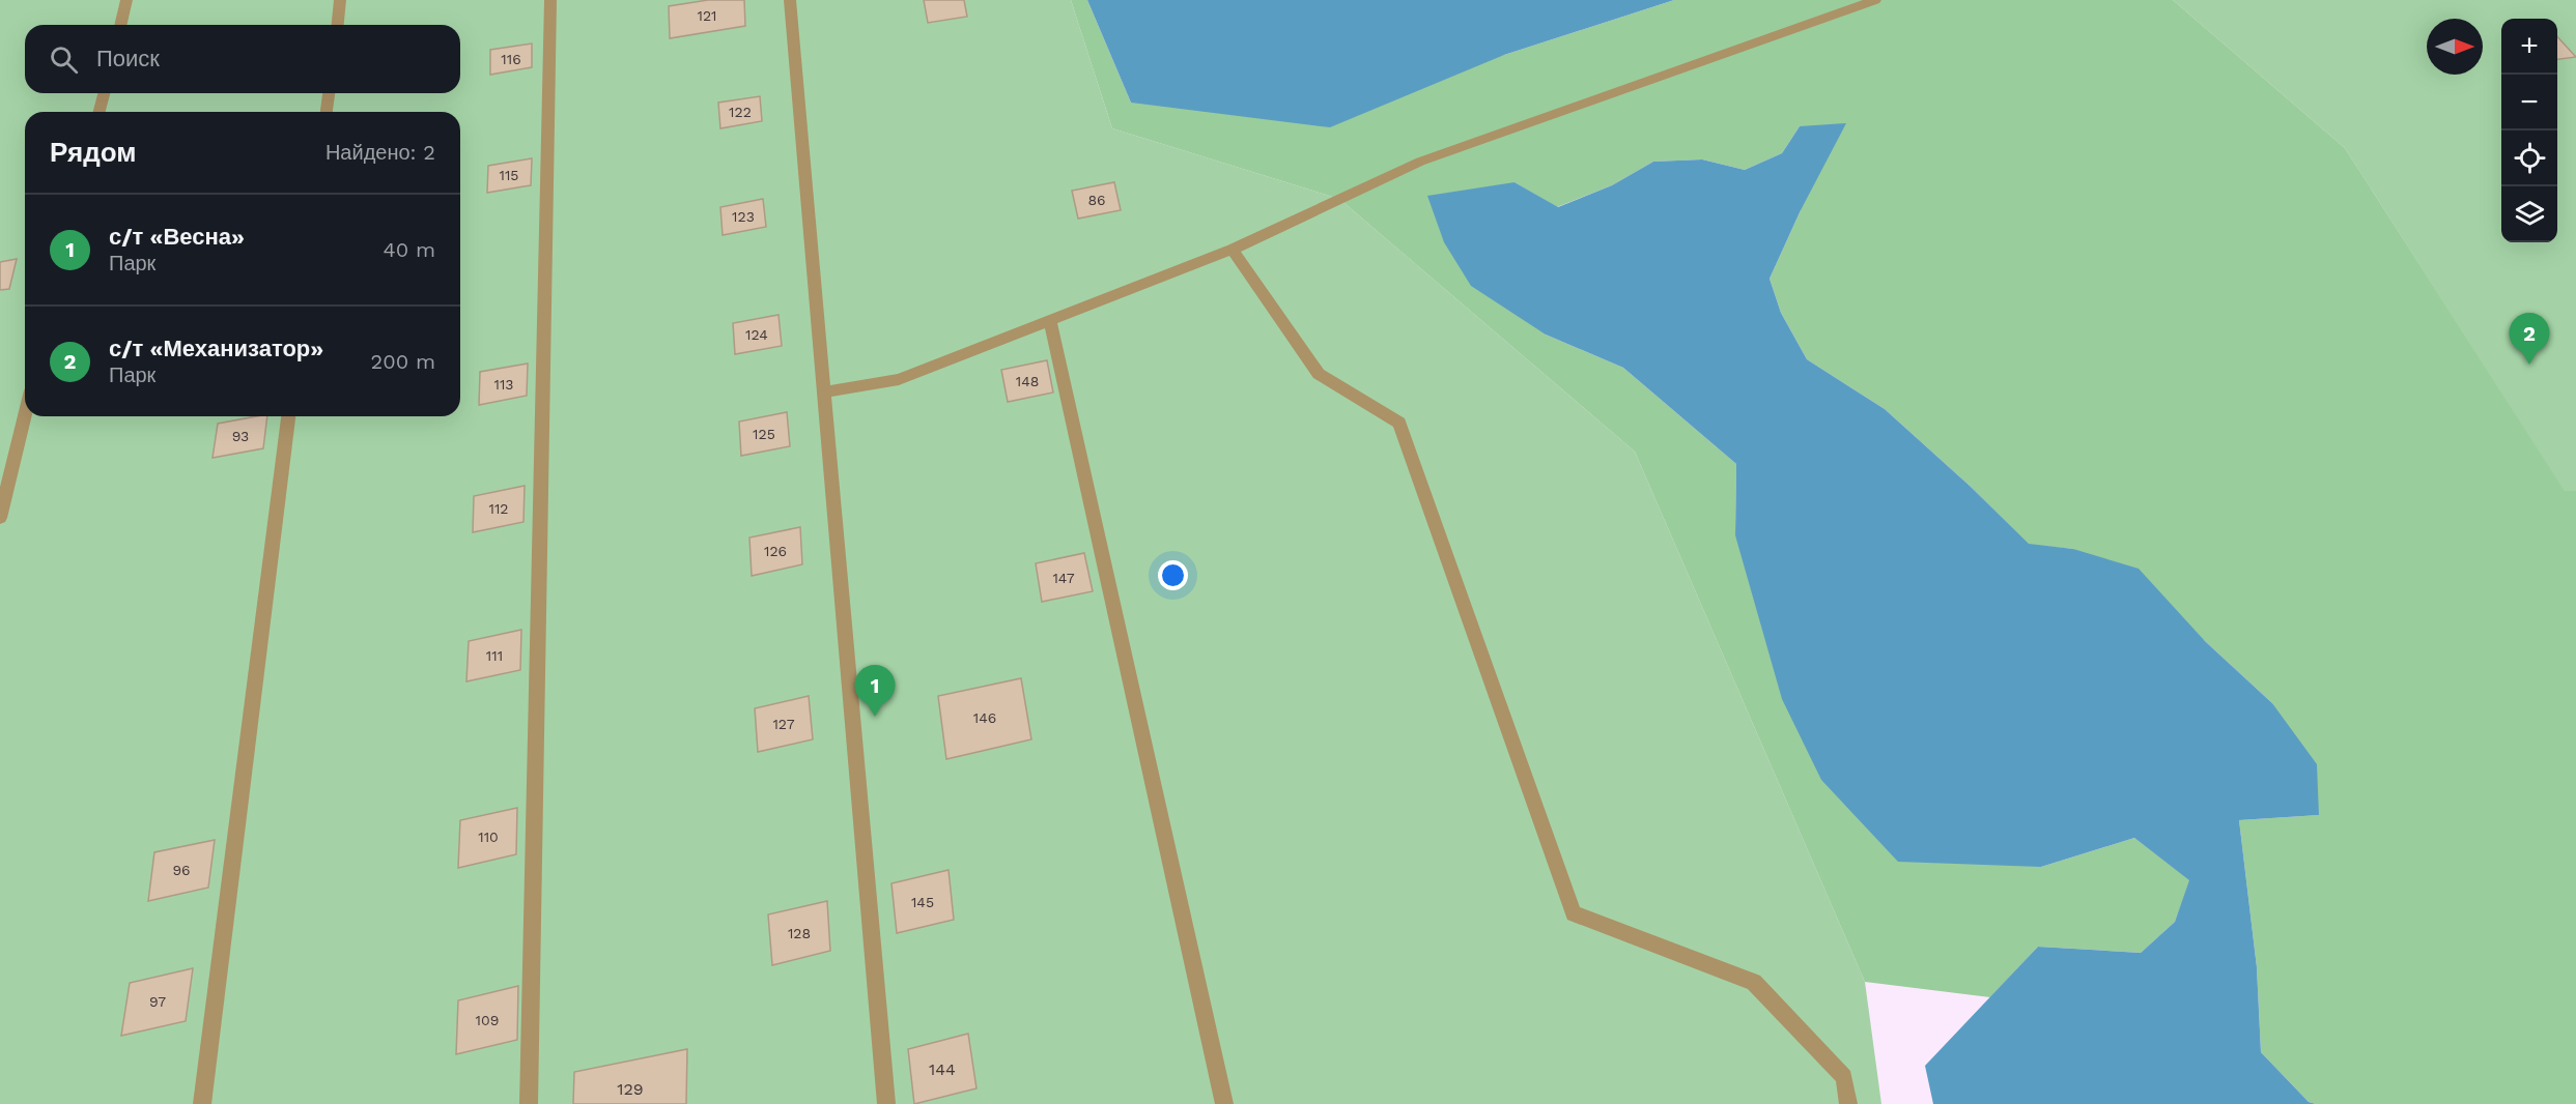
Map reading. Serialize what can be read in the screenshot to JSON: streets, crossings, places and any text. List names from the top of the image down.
{
  "house_numbers": [
    "121",
    "116",
    "122",
    "115",
    "86",
    "123",
    "124",
    "148",
    "113",
    "125",
    "93",
    "112",
    "126",
    "147",
    "111",
    "146",
    "127",
    "110",
    "96",
    "145",
    "128",
    "97",
    "109",
    "144",
    "129"
  ],
  "north": "right",
  "page": {
    "map_buttons": ["+", "−"],
    "search": "Поиск",
    "heading": ["Рядом", "Найдено: 2"],
    "list": [
      {
        "mark": "1",
        "name": "с/т «Весна»",
        "note": "Парк",
        "value": "40 m"
      },
      {
        "mark": "2",
        "name": "с/т «Механизатор»",
        "note": "Парк",
        "value": "200 m"
      }
    ],
    "pins": ["2", "1"]
  }
}
